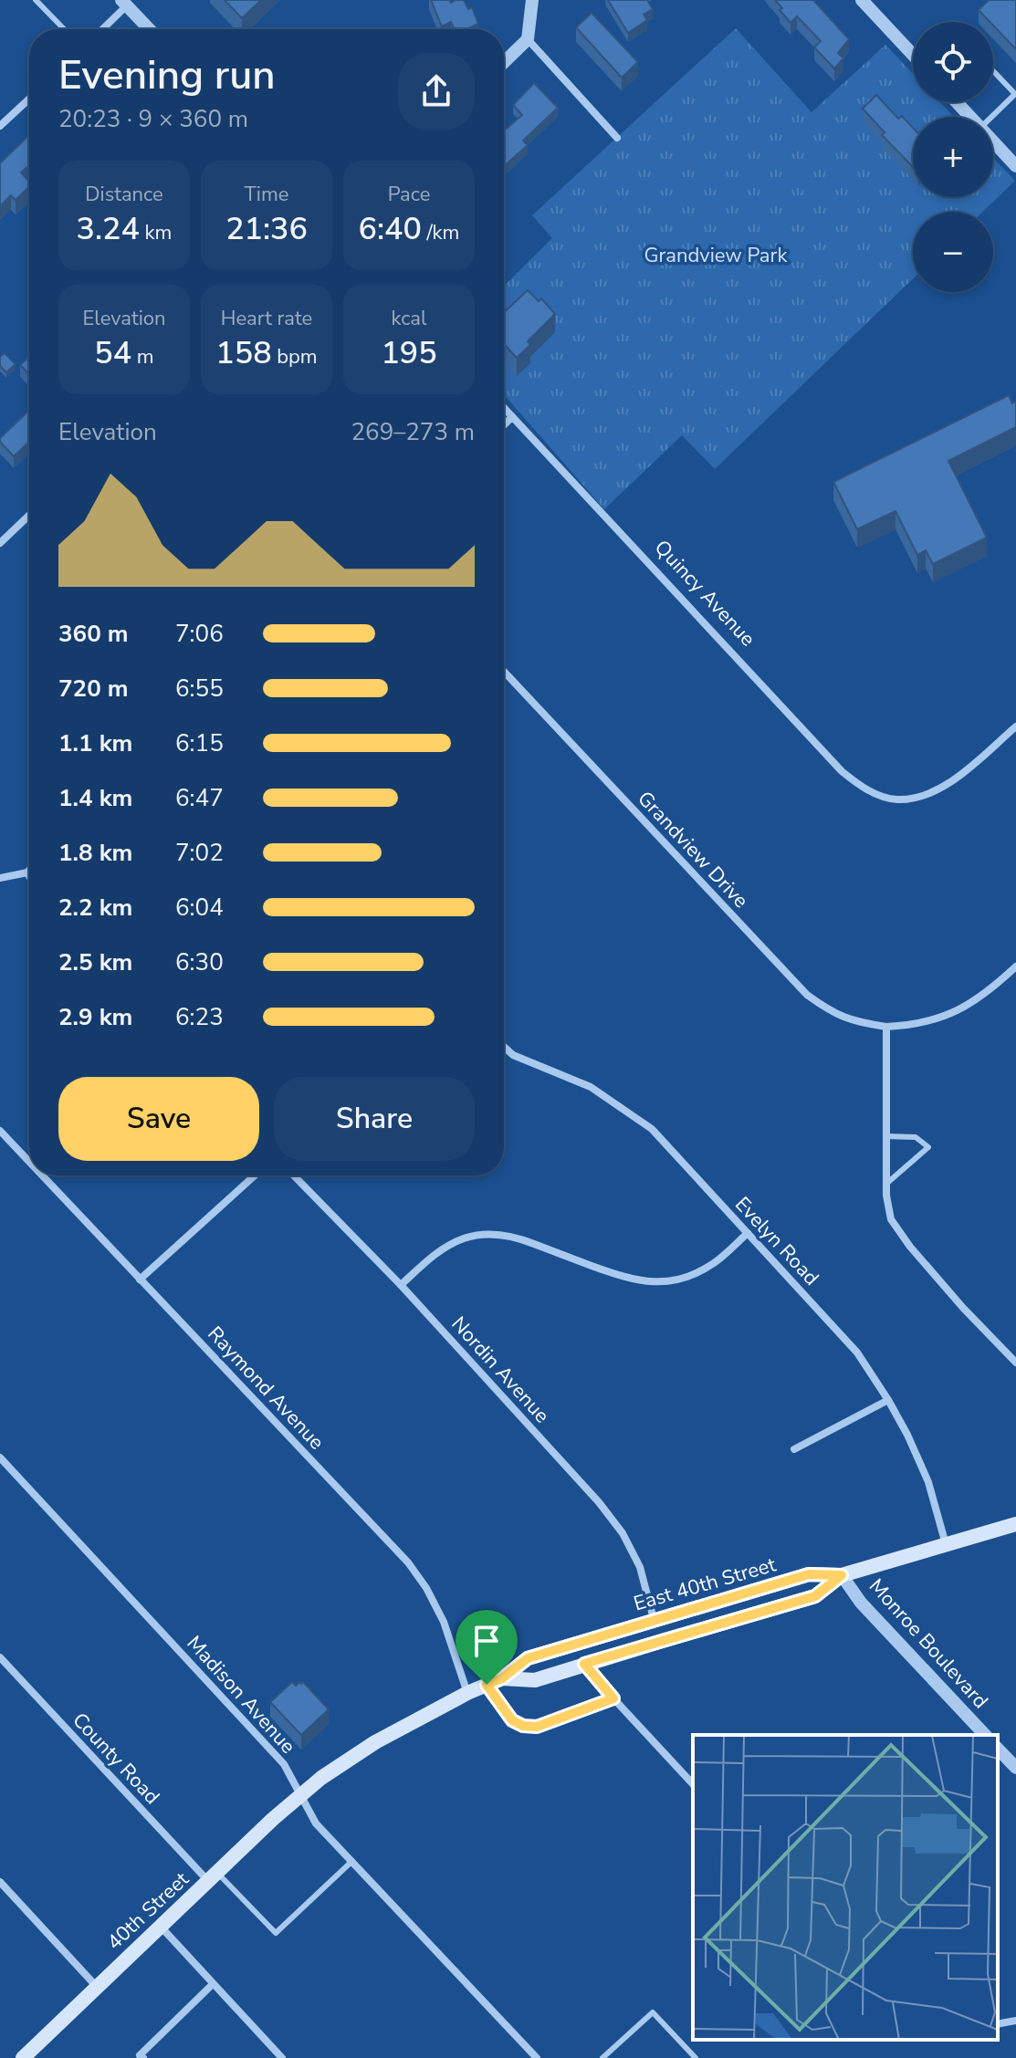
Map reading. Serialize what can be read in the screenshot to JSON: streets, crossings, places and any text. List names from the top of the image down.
{
  "streets": {
    "main road": ["East 40th Street", "40th Street"],
    "street": [
      "Quincy Avenue",
      "Grandview Drive",
      "Evelyn Road",
      "Nordin Avenue",
      "Raymond Avenue",
      "Monroe Boulevard",
      "Madison Avenue",
      "County Road"
    ]
  },
  "crossings": [
    ["Evelyn Road", "East 40th Street"],
    ["Nordin Avenue", "East 40th Street"],
    ["Raymond Avenue", "East 40th Street"],
    ["East 40th Street", "Monroe Boulevard"],
    ["East 40th Street", "Madison Avenue"],
    ["East 40th Street", "40th Street"],
    ["Madison Avenue", "40th Street"],
    ["County Road", "40th Street"]
  ],
  "parks": ["Grandview Park"],
  "page": {
    "map_buttons": ["+", "−"],
    "heading": ["Evening run", "20:23 · 9 × 360 m"],
    "stats": [
      ["Distance", "3.24 km"],
      ["Time", "21:36"],
      ["Pace", "6:40 /km"],
      ["Elevation", "54 m"],
      ["Heart rate", "158 bpm"],
      ["kcal", "195"]
    ],
    "chart": ["Elevation", "269–273 m"],
    "list": [
      {
        "name": "360 m",
        "note": "7:06"
      },
      {
        "name": "720 m",
        "note": "6:55"
      },
      {
        "name": "1.1 km",
        "note": "6:15"
      },
      {
        "name": "1.4 km",
        "note": "6:47"
      },
      {
        "name": "1.8 km",
        "note": "7:02"
      },
      {
        "name": "2.2 km",
        "note": "6:04"
      },
      {
        "name": "2.5 km",
        "note": "6:30"
      },
      {
        "name": "2.9 km",
        "note": "6:23"
      }
    ],
    "buttons": ["Save", "Share"]
  }
}
